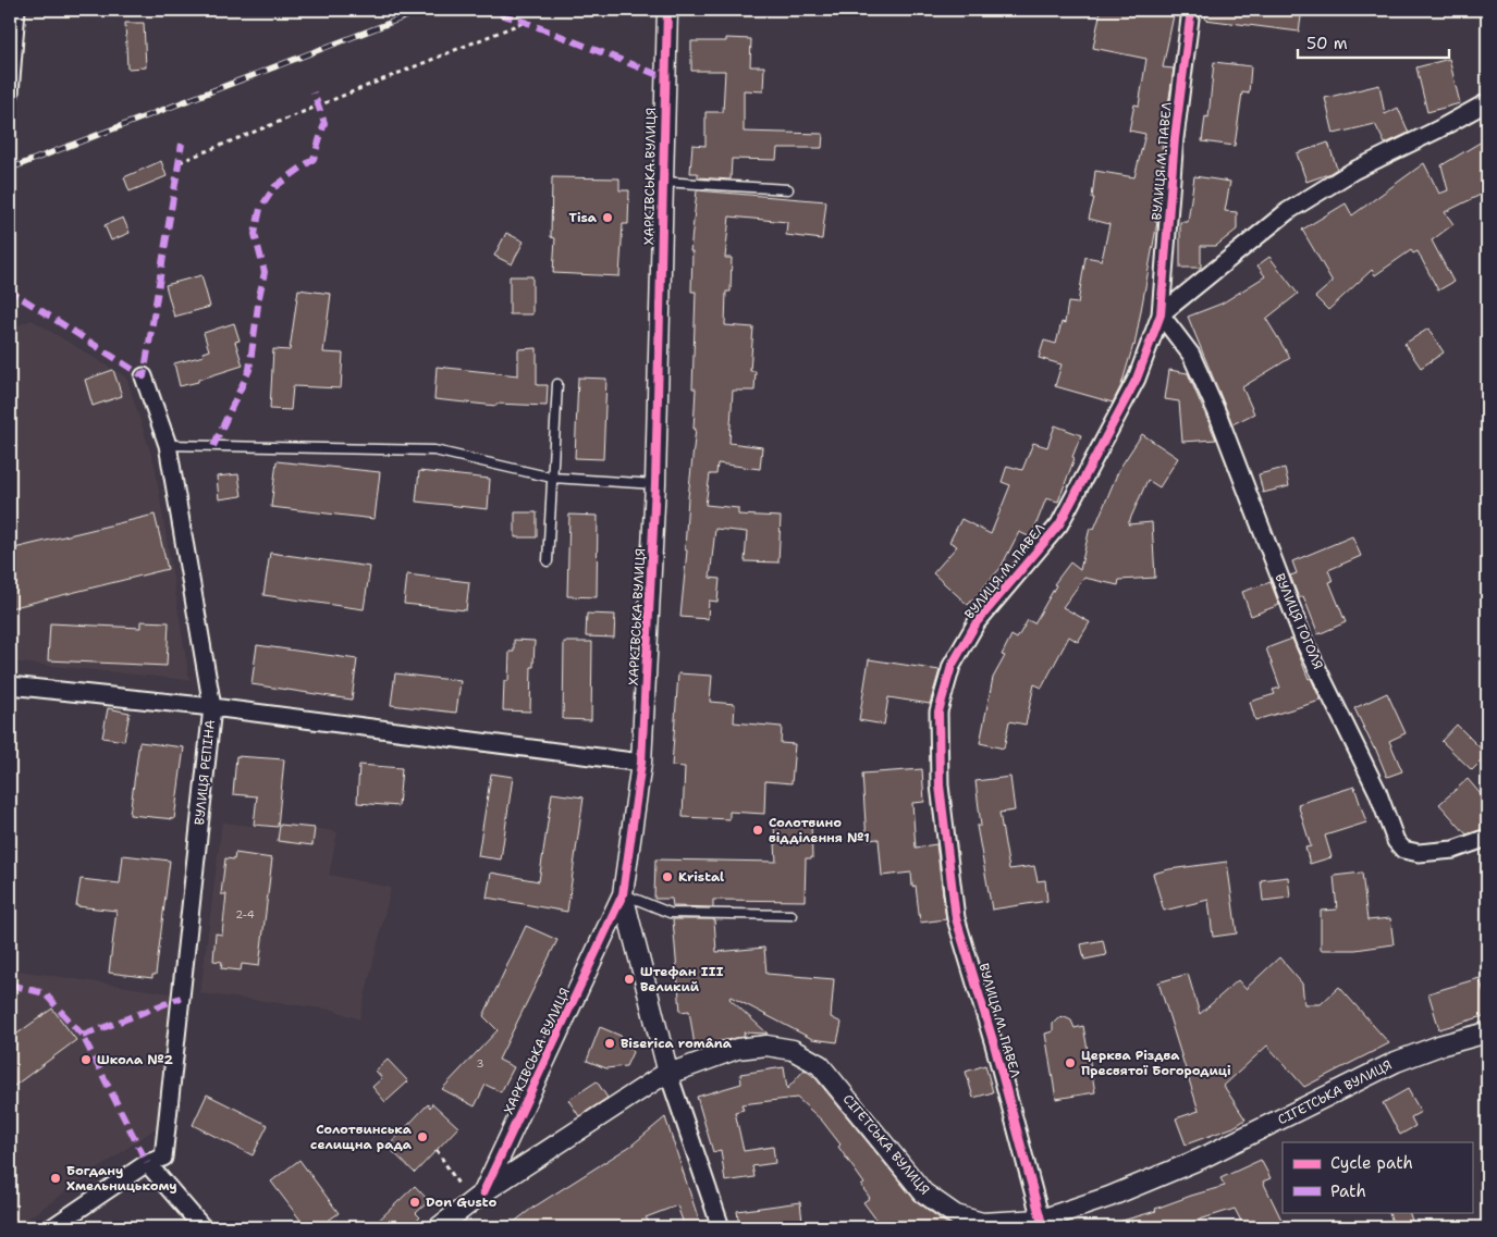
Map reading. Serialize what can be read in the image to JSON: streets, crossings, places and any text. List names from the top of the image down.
{
  "streets": {
    "street": [
      "ВУЛИЦЯ М. ПАВЕЛ",
      "ХАРКІВСЬКА ВУЛИЦЯ",
      "ВУЛИЦЯ ГОГОЛЯ",
      "ВУЛИЦЯ РЕПІНА",
      "СІГЕТСЬКА ВУЛИЦЯ"
    ]
  },
  "crossings": [
    ["ВУЛИЦЯ М. ПАВЕЛ", "ВУЛИЦЯ ГОГОЛЯ"],
    ["ВУЛИЦЯ М. ПАВЕЛ", "СІГЕТСЬКА ВУЛИЦЯ"],
    ["ХАРКІВСЬКА ВУЛИЦЯ", "СІГЕТСЬКА ВУЛИЦЯ"]
  ],
  "places": [
    "Tisa",
    "Солотвино відділення №1",
    "Kristal",
    "Штефан III Великий",
    "Biserica româna",
    "Школа №2",
    "Церква Різдва Пресвятої Богородиці",
    "Солотвинська селищна рада",
    "Богдану Хмельницькому",
    "Don Gusto"
  ],
  "house_numbers": ["2-4", "3"],
  "legend": ["Cycle path", "Path"],
  "scale_bar": "50 m"
}
